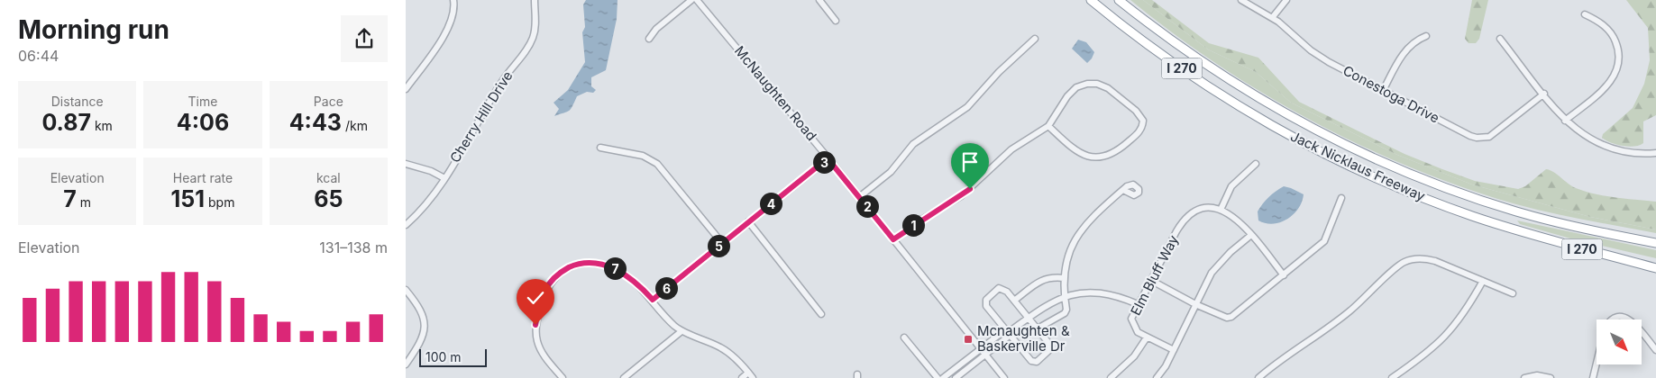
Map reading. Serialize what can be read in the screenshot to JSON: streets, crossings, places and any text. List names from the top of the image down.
{
  "streets": {
    "highway": ["I 270", "Jack Nicklaus Freeway"],
    "street": [
      "McNaughten Road",
      "Conestoga Drive",
      "Cherry Hill Drive",
      "Elm Bluff Way"
    ]
  },
  "places": {
    "transit": ["Mcnaughten & Baskerville Dr"]
  },
  "scale_bar": "100 m",
  "north": "bottom right",
  "page": {
    "heading": ["Morning run", "06:44"],
    "stats": [
      ["Distance", "0.87 km"],
      ["Time", "4:06"],
      ["Pace", "4:43 /km"],
      ["Elevation", "7 m"],
      ["Heart rate", "151 bpm"],
      ["kcal", "65"]
    ],
    "pins": [
      "3",
      "4",
      "2",
      "1",
      "5",
      "7",
      "6"
    ],
    "chart": ["Elevation", "131–138 m"],
    "scale": "100 m"
  }
}
